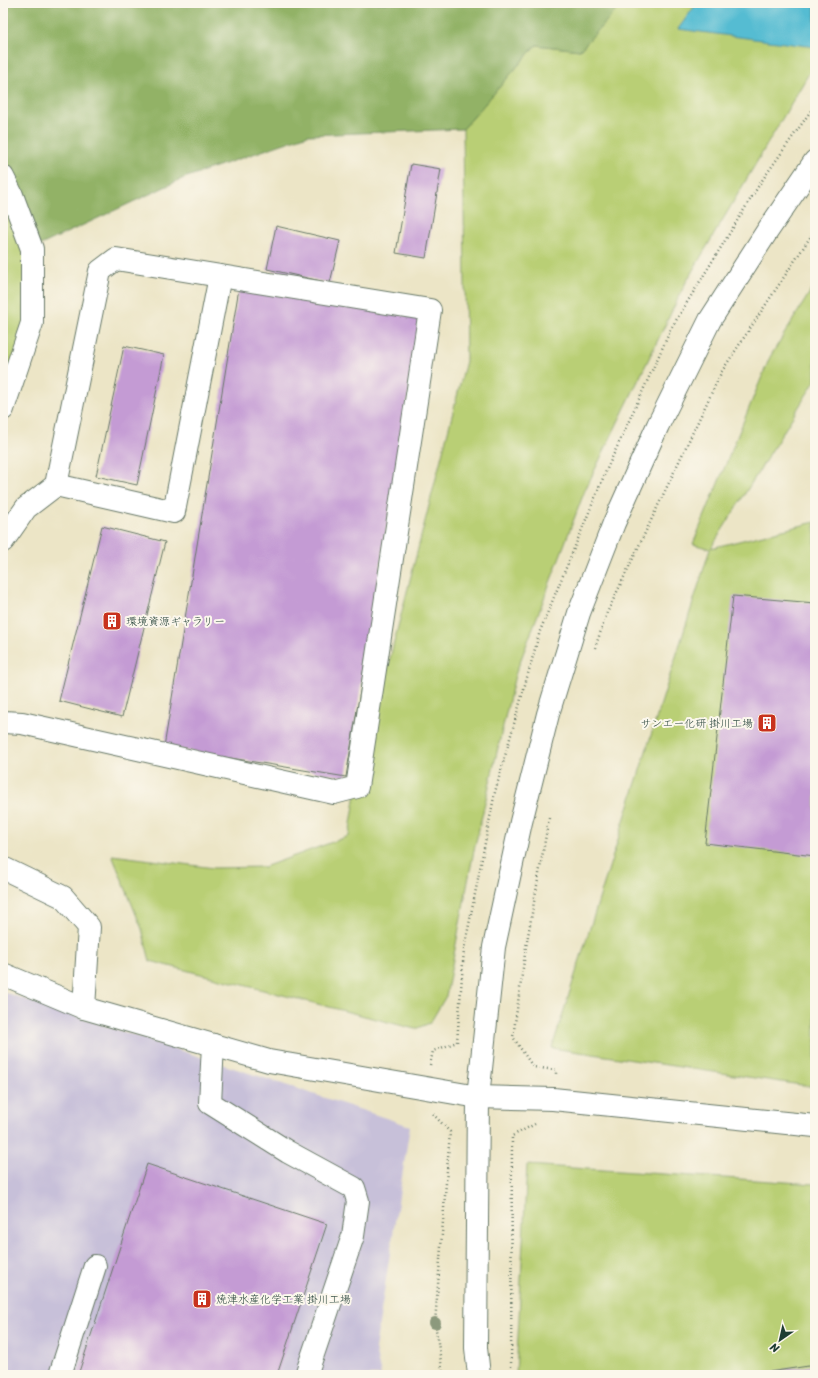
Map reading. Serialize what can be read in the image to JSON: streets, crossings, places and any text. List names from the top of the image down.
{
  "places": {
    "building": ["環境資源ギャラリー", "サンエー化研 掛川工場", "焼津水産化学工業 掛川工場"]
  },
  "north": "bottom left"
}
